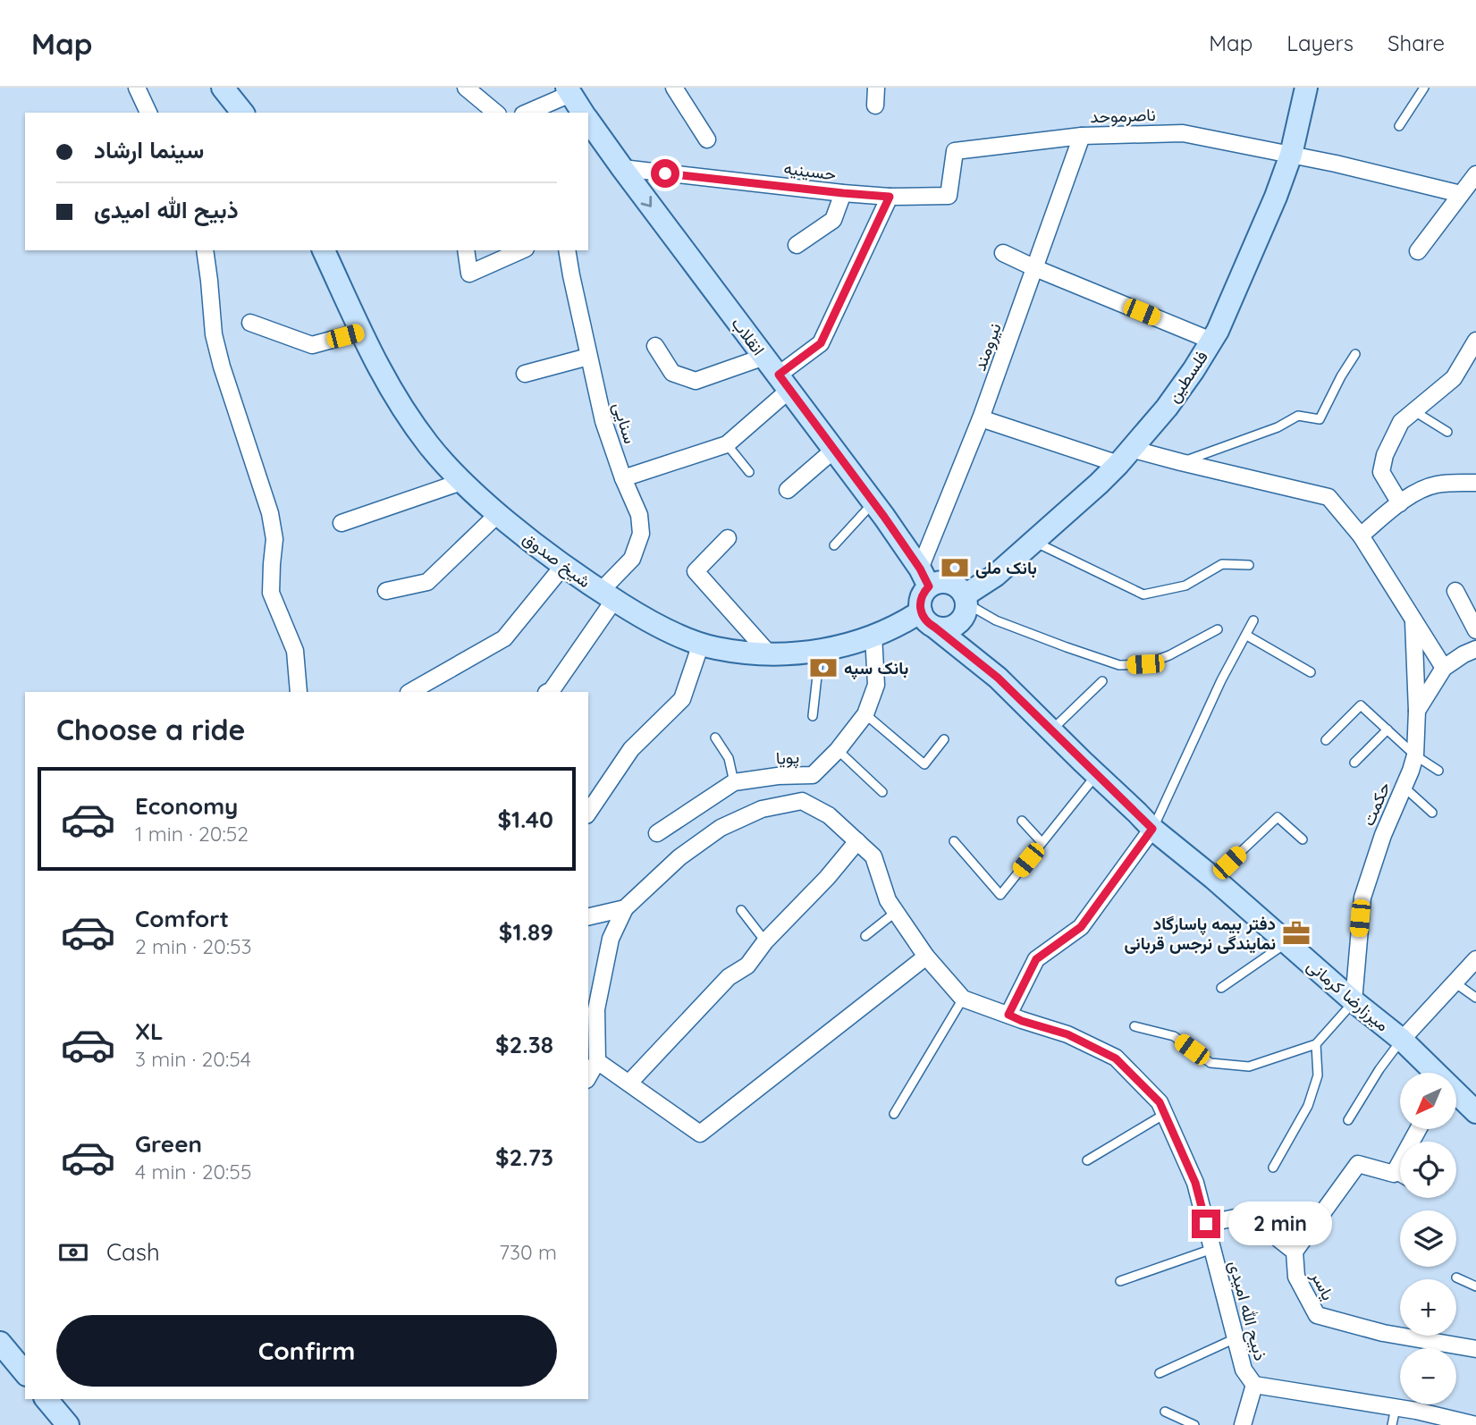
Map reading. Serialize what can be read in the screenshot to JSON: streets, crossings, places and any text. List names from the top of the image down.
{
  "streets": {
    "main road": [
      "انقلاب",
      "فلسطین",
      "شیخ صدوق",
      "میرزارضا کرمانی"
    ],
    "street": [
      "ناصرموحد",
      "حسینیه",
      "نیرومند",
      "سنایی",
      "پویا",
      "حکمت",
      "یاسر",
      "ذبیح الله امیدی"
    ]
  },
  "crossings": [
    ["ناصرموحد", "حسینیه"],
    ["ناصرموحد", "نیرومند"],
    ["ناصرموحد", "فلسطین"],
    ["حسینیه", "انقلاب"],
    ["انقلاب", "نیرومند"],
    ["نیرومند", "حکمت"],
    ["فلسطین", "شیخ صدوق"],
    ["فلسطین", "حکمت"],
    ["سنایی", "شیخ صدوق"],
    ["شیخ صدوق", "پویا"],
    ["حکمت", "میرزارضا کرمانی"]
  ],
  "one_way": ["انقلاب"],
  "places": {
    "bank": ["بانک ملی", "بانک سپه"],
    "office": ["دفتر بیمه پاسارگاد نمایندگی نرجس قربانی"]
  },
  "north": "bottom left",
  "page": {
    "header": "Map",
    "nav": ["Map", "Layers", "Share"],
    "banner": ["سینما ارشاد", "ذبیح الله امیدی"],
    "heading": "Choose a ride",
    "list": [
      {
        "name": "Economy",
        "note": "1 min · 20:52",
        "value": "$1.40"
      },
      {
        "name": "Comfort",
        "note": "2 min · 20:53",
        "value": "$1.89"
      },
      {
        "name": "XL",
        "note": "3 min · 20:54",
        "value": "$2.38"
      },
      {
        "name": "Green",
        "note": "4 min · 20:55",
        "value": "$2.73"
      }
    ],
    "map_buttons": ["+", "−"],
    "bubble": "2 min",
    "pay": ["Cash", "730 m"],
    "buttons": "Confirm"
  }
}
